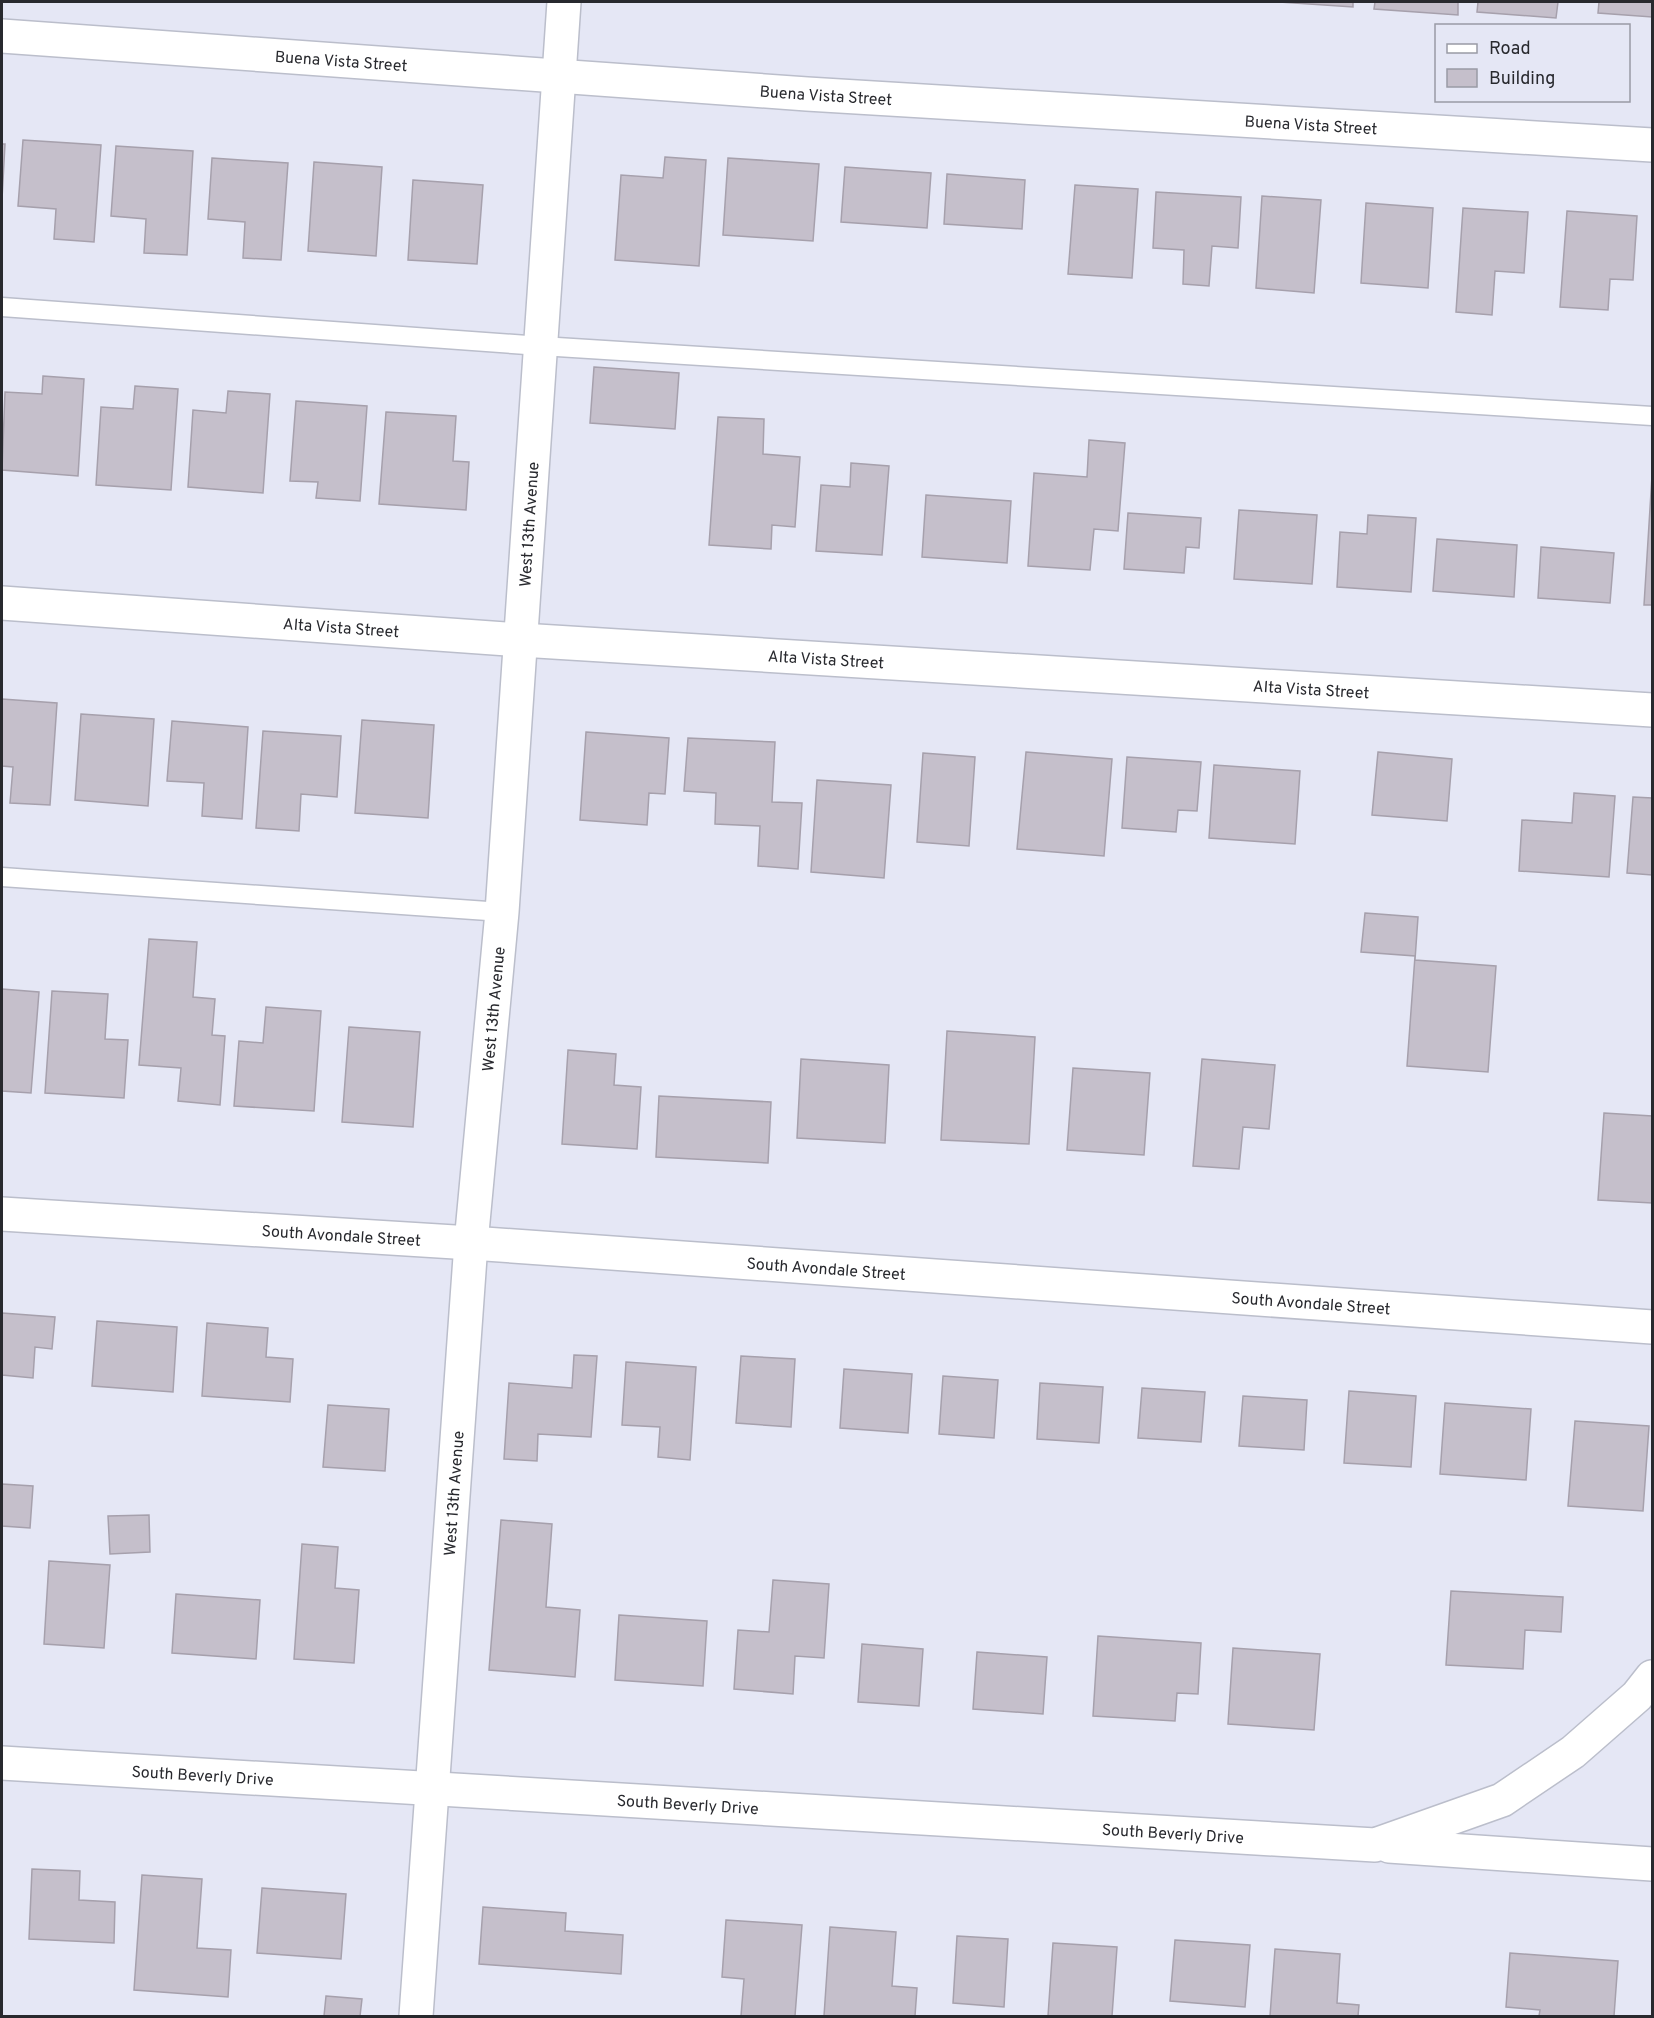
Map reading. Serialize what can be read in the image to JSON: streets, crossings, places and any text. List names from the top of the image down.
{
  "streets": {
    "street": [
      "Buena Vista Street",
      "West 13th Avenue",
      "Alta Vista Street",
      "South Avondale Street",
      "South Beverly Drive"
    ]
  },
  "crossings": [
    ["Buena Vista Street", "West 13th Avenue"],
    ["West 13th Avenue", "Alta Vista Street"],
    ["West 13th Avenue", "South Avondale Street"],
    ["West 13th Avenue", "South Beverly Drive"]
  ],
  "legend": ["Road", "Building"]
}
